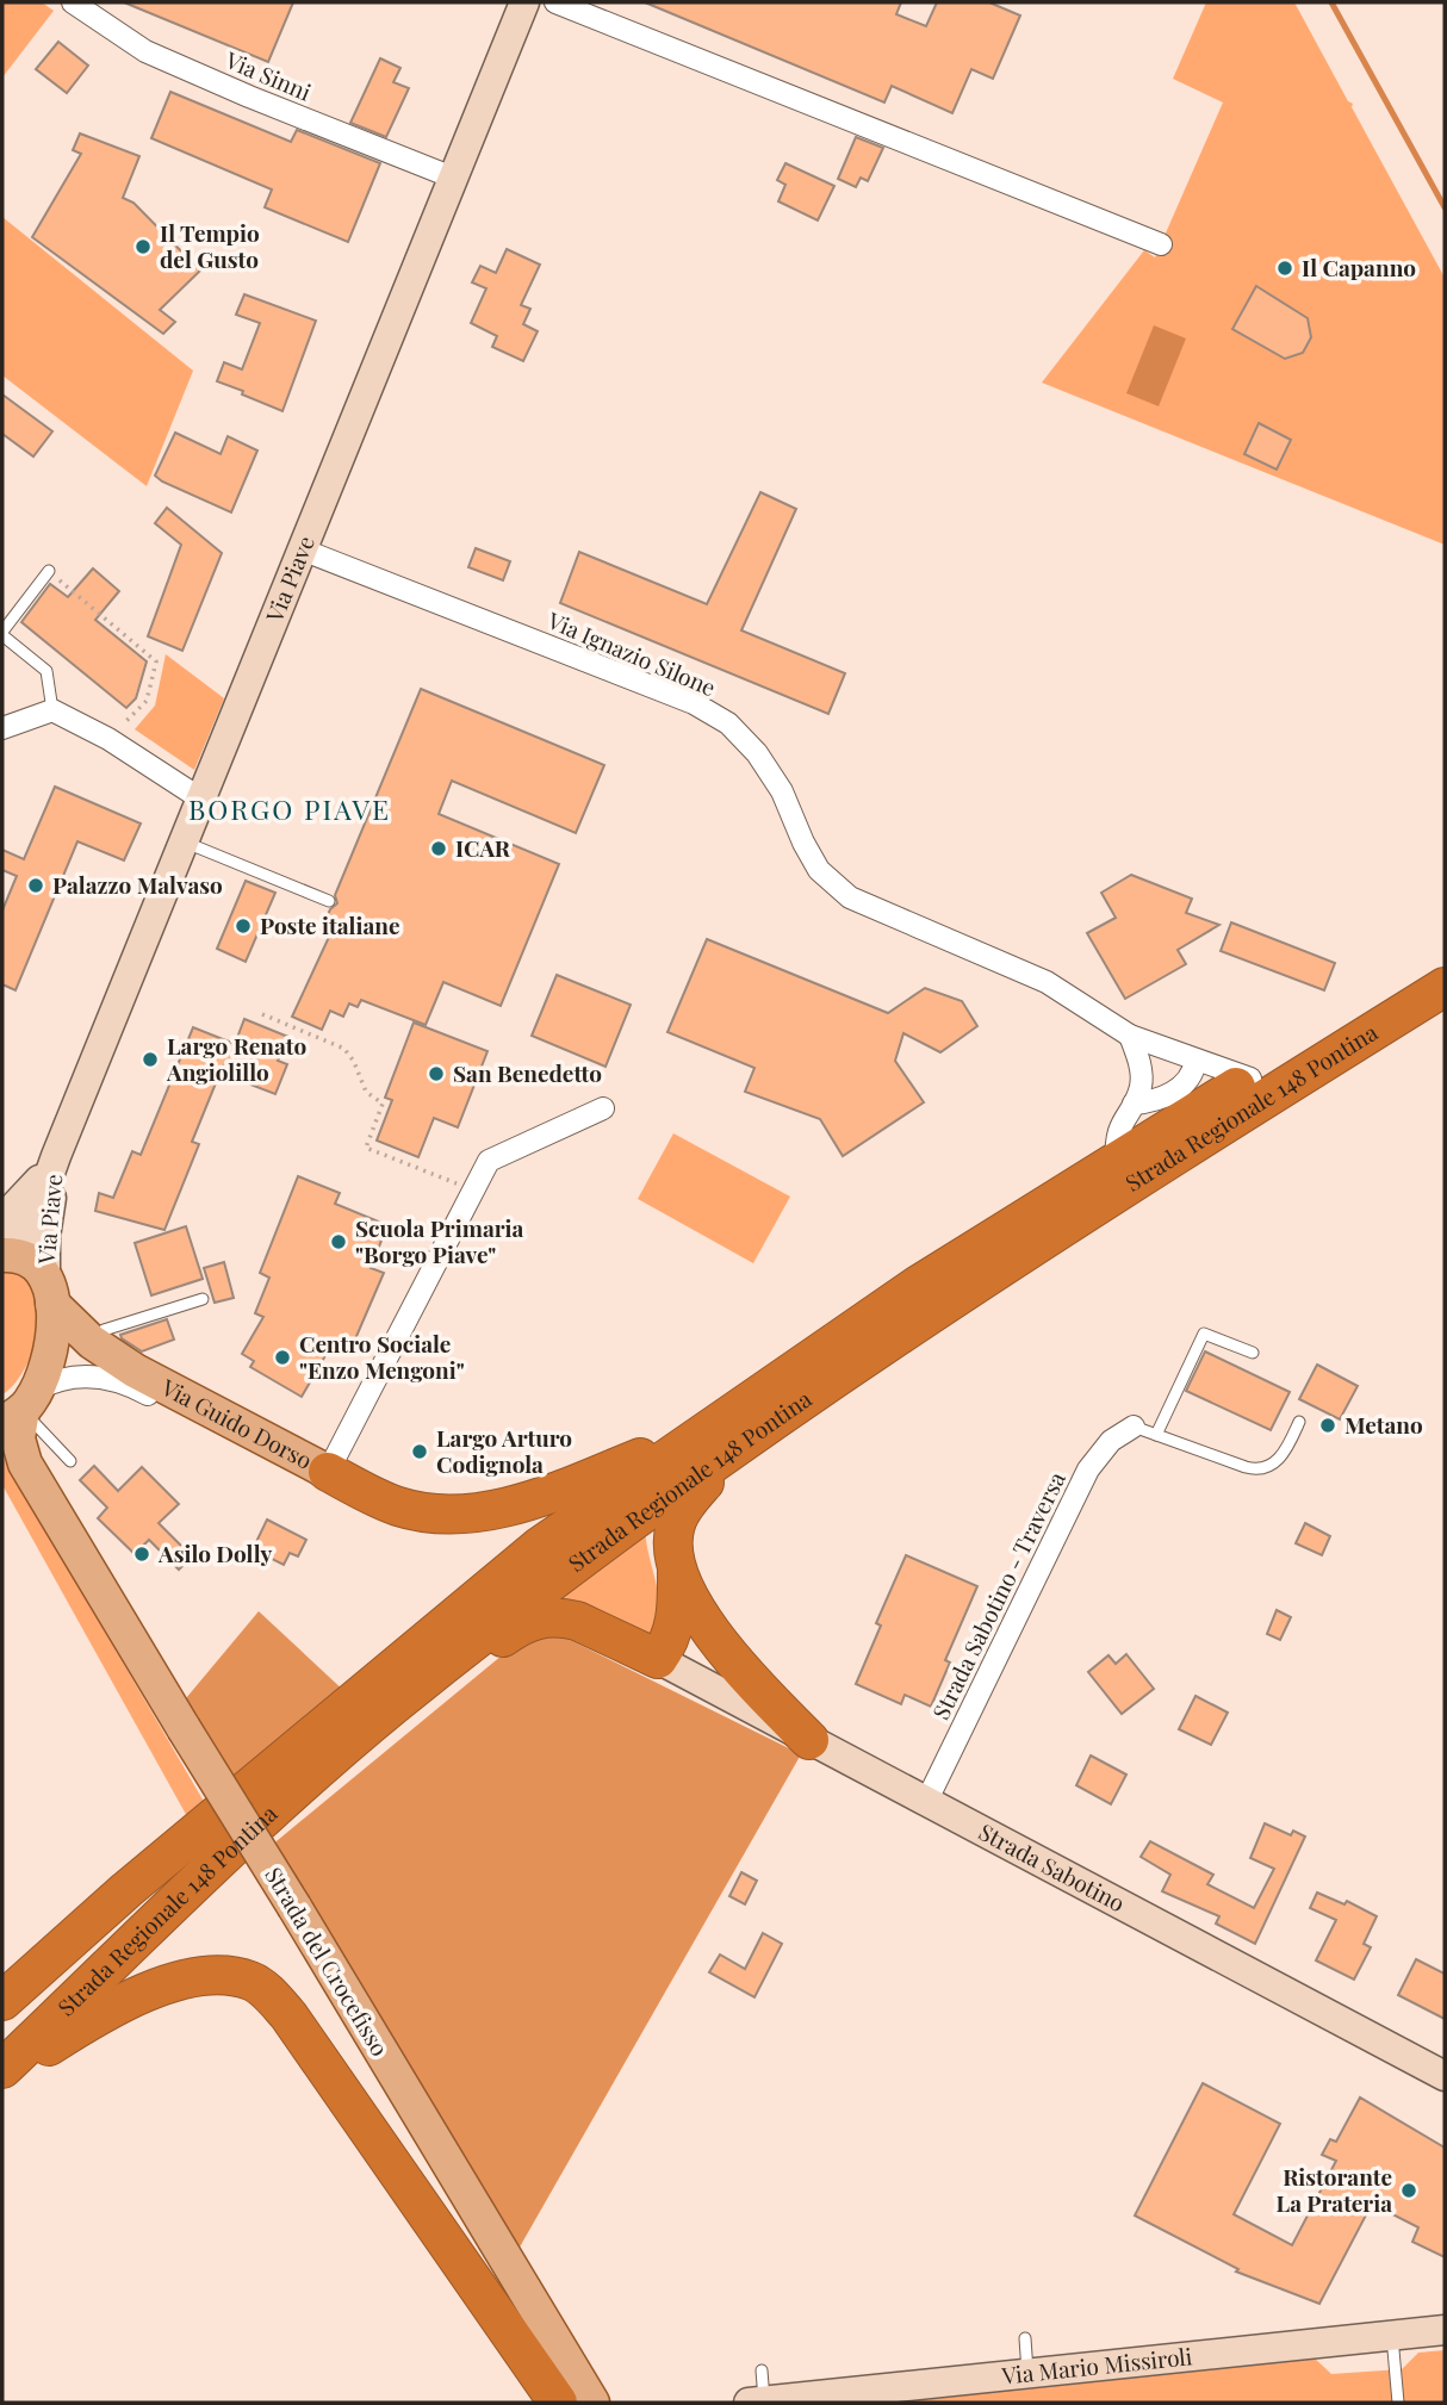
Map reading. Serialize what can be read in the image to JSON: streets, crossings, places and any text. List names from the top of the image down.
{
  "streets": {
    "highway": ["Strada Regionale 148 Pontina"],
    "main road": ["Via Guido Dorso", "Strada del Crocefisso"],
    "street": [
      "Via Sinni",
      "Via Piave",
      "Via Ignazio Silone",
      "Strada Sabotino - Traversa",
      "Strada Sabotino",
      "Via Mario Missiroli"
    ]
  },
  "crossings": [
    ["Via Sinni", "Via Piave"],
    ["Via Piave", "Via Ignazio Silone"],
    ["Via Piave", "Via Guido Dorso"],
    ["Via Piave", "Strada del Crocefisso"],
    ["Via Ignazio Silone", "Strada Regionale 148 Pontina"],
    ["Via Guido Dorso", "Strada del Crocefisso"],
    ["Strada Sabotino - Traversa", "Strada Sabotino"]
  ],
  "districts": ["BORGO PIAVE"],
  "places": [
    "Il Tempio del Gusto",
    "Il Capanno",
    "ICAR",
    "Palazzo Malvaso",
    "Poste italiane",
    "Largo Renato Angiolillo",
    "San Benedetto",
    "Scuola Primaria \"Borgo Piave\"",
    "Centro Sociale \"Enzo Mengoni\"",
    "Metano",
    "Largo Arturo Codignola",
    "Asilo Dolly",
    "Ristorante La Prateria"
  ]
}
